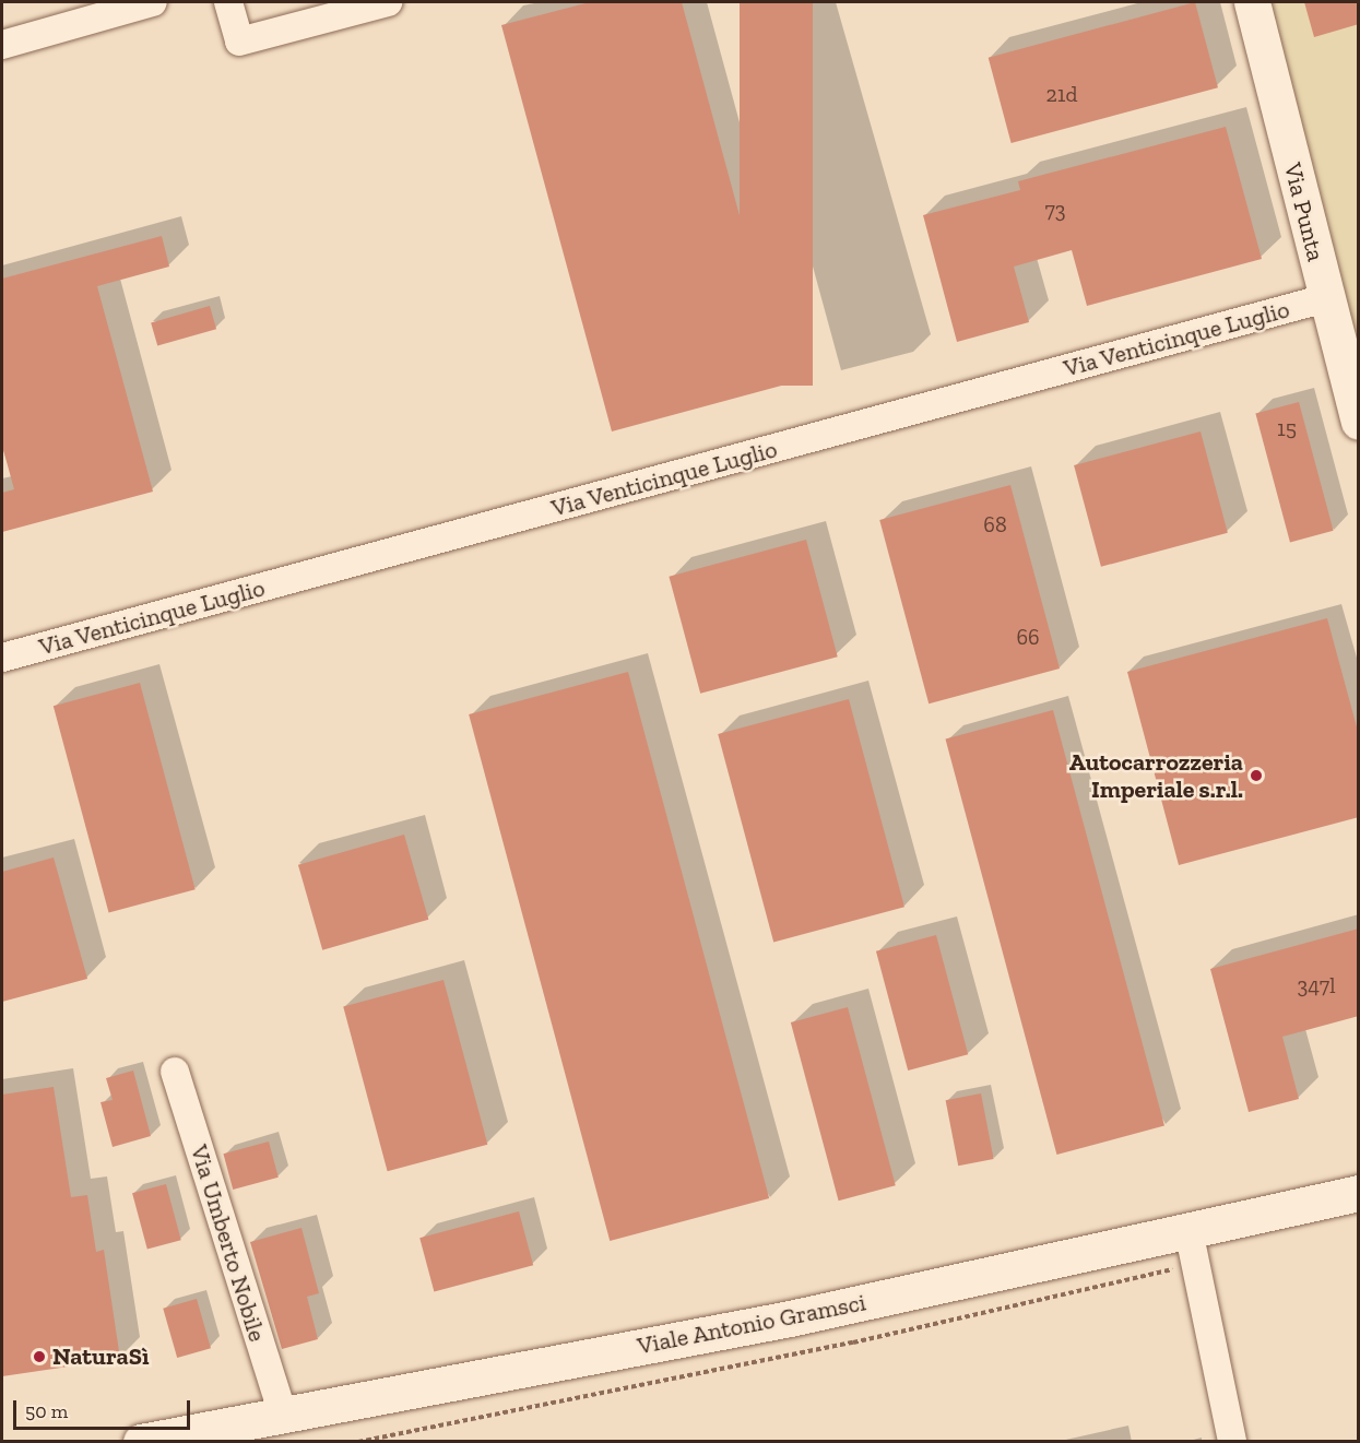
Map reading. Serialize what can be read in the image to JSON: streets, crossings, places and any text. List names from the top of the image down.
{
  "streets": {
    "street": [
      "Via Punta",
      "Via Venticinque Luglio",
      "Via Umberto Nobile",
      "Viale Antonio Gramsci"
    ]
  },
  "crossings": [
    ["Via Punta", "Via Venticinque Luglio"],
    ["Via Umberto Nobile", "Viale Antonio Gramsci"]
  ],
  "places": ["Autocarrozzeria Imperiale s.r.l.", "NaturaSì"],
  "house_numbers": [
    "21d",
    "73",
    "15",
    "68",
    "66",
    "347l"
  ],
  "scale_bar": "50 m"
}
